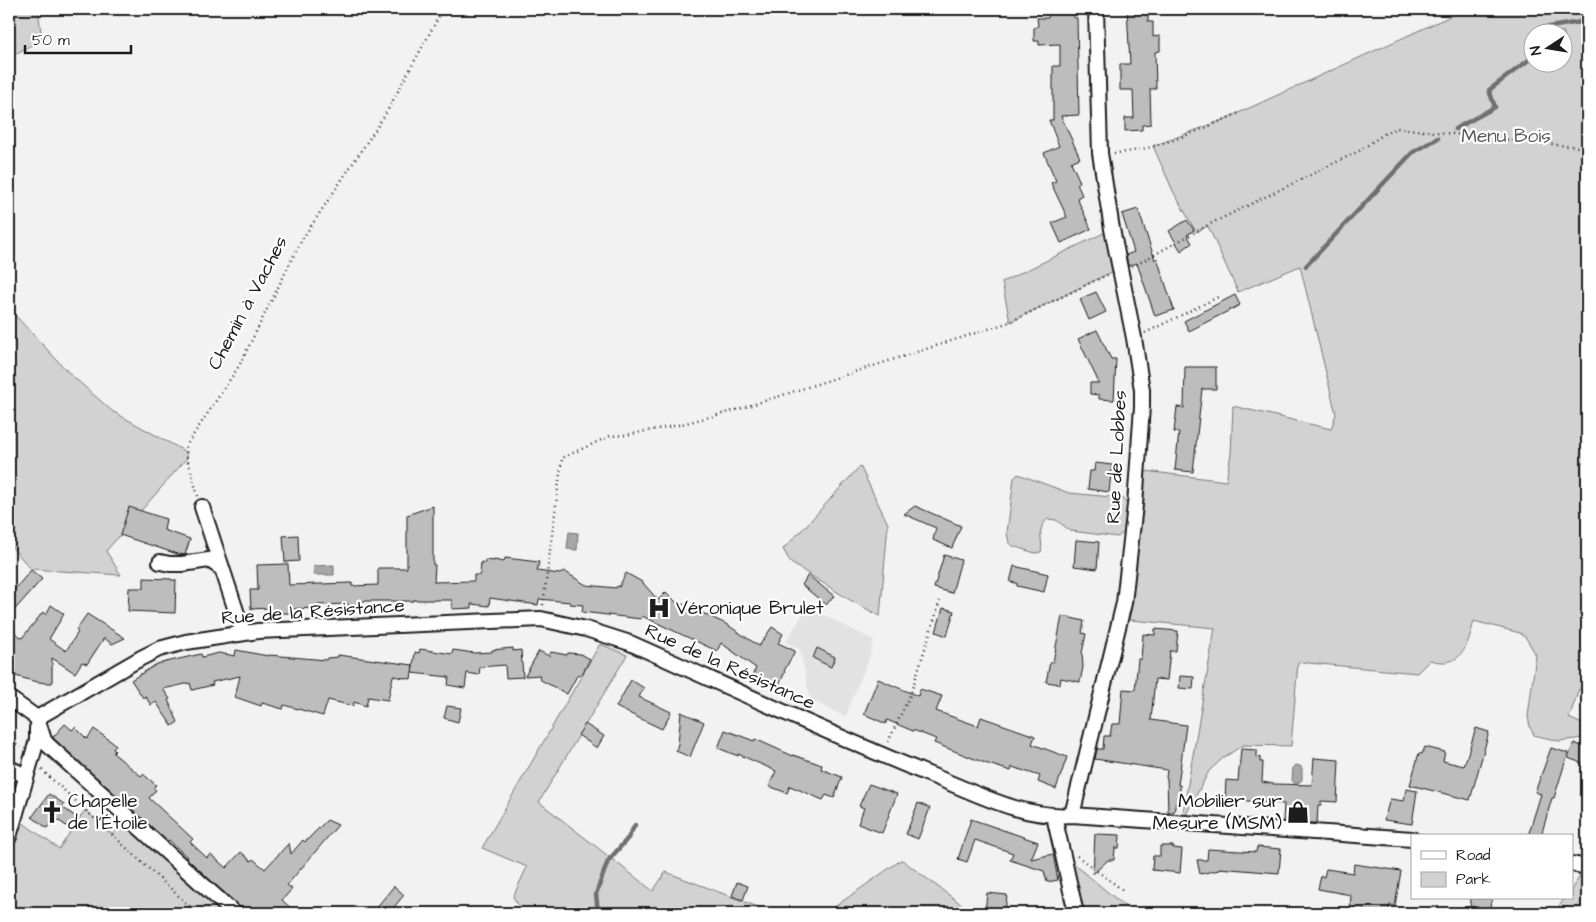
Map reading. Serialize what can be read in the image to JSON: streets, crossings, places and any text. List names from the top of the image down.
{
  "streets": {
    "street": ["Rue de Lobbes", "Rue de la Résistance"],
    "path": ["Chemin à Vaches"]
  },
  "crossings": [
    ["Rue de Lobbes", "Rue de la Résistance"]
  ],
  "parks": ["Menu Bois"],
  "places": {
    "hospital": ["Véronique Brulet"],
    "church": ["Chapelle de l'Étoile"],
    "shop": ["Mobilier sur Mesure (MSM)"]
  },
  "legend": ["Road", "Park"],
  "scale_bar": "50 m",
  "north": "left"
}
